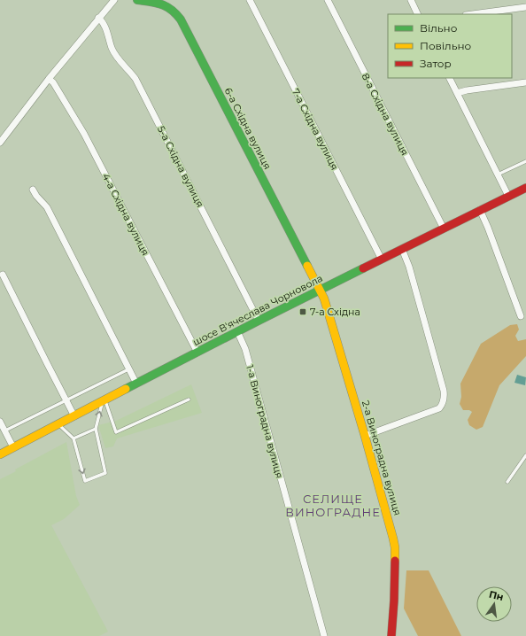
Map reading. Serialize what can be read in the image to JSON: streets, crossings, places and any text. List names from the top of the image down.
{
  "streets": {
    "street": [
      "8-а Східна вулиця",
      "6-а Східна вулиця",
      "7-а Східна вулиця",
      "5-а Східна вулиця",
      "4-а Східна вулиця",
      "шосе В'ячеслава Чорновола",
      "1-а Виноградна вулиця",
      "2-а Виноградна вулиця"
    ]
  },
  "crossings": [
    ["8-а Східна вулиця", "шосе В'ячеслава Чорновола"],
    ["6-а Східна вулиця", "шосе В'ячеслава Чорновола"],
    ["6-а Східна вулиця", "2-а Виноградна вулиця"],
    ["7-а Східна вулиця", "шосе В'ячеслава Чорновола"],
    ["5-а Східна вулиця", "шосе В'ячеслава Чорновола"],
    ["4-а Східна вулиця", "шосе В'ячеслава Чорновола"],
    ["шосе В'ячеслава Чорновола", "1-а Виноградна вулиця"],
    ["шосе В'ячеслава Чорновола", "2-а Виноградна вулиця"]
  ],
  "districts": ["СЕЛИЩЕ ВИНОГРАДНЕ"],
  "places": {
    "transit": ["7-а Східна"]
  },
  "legend": ["Вільно", "Повільно", "Затор"],
  "north": "top"
}
